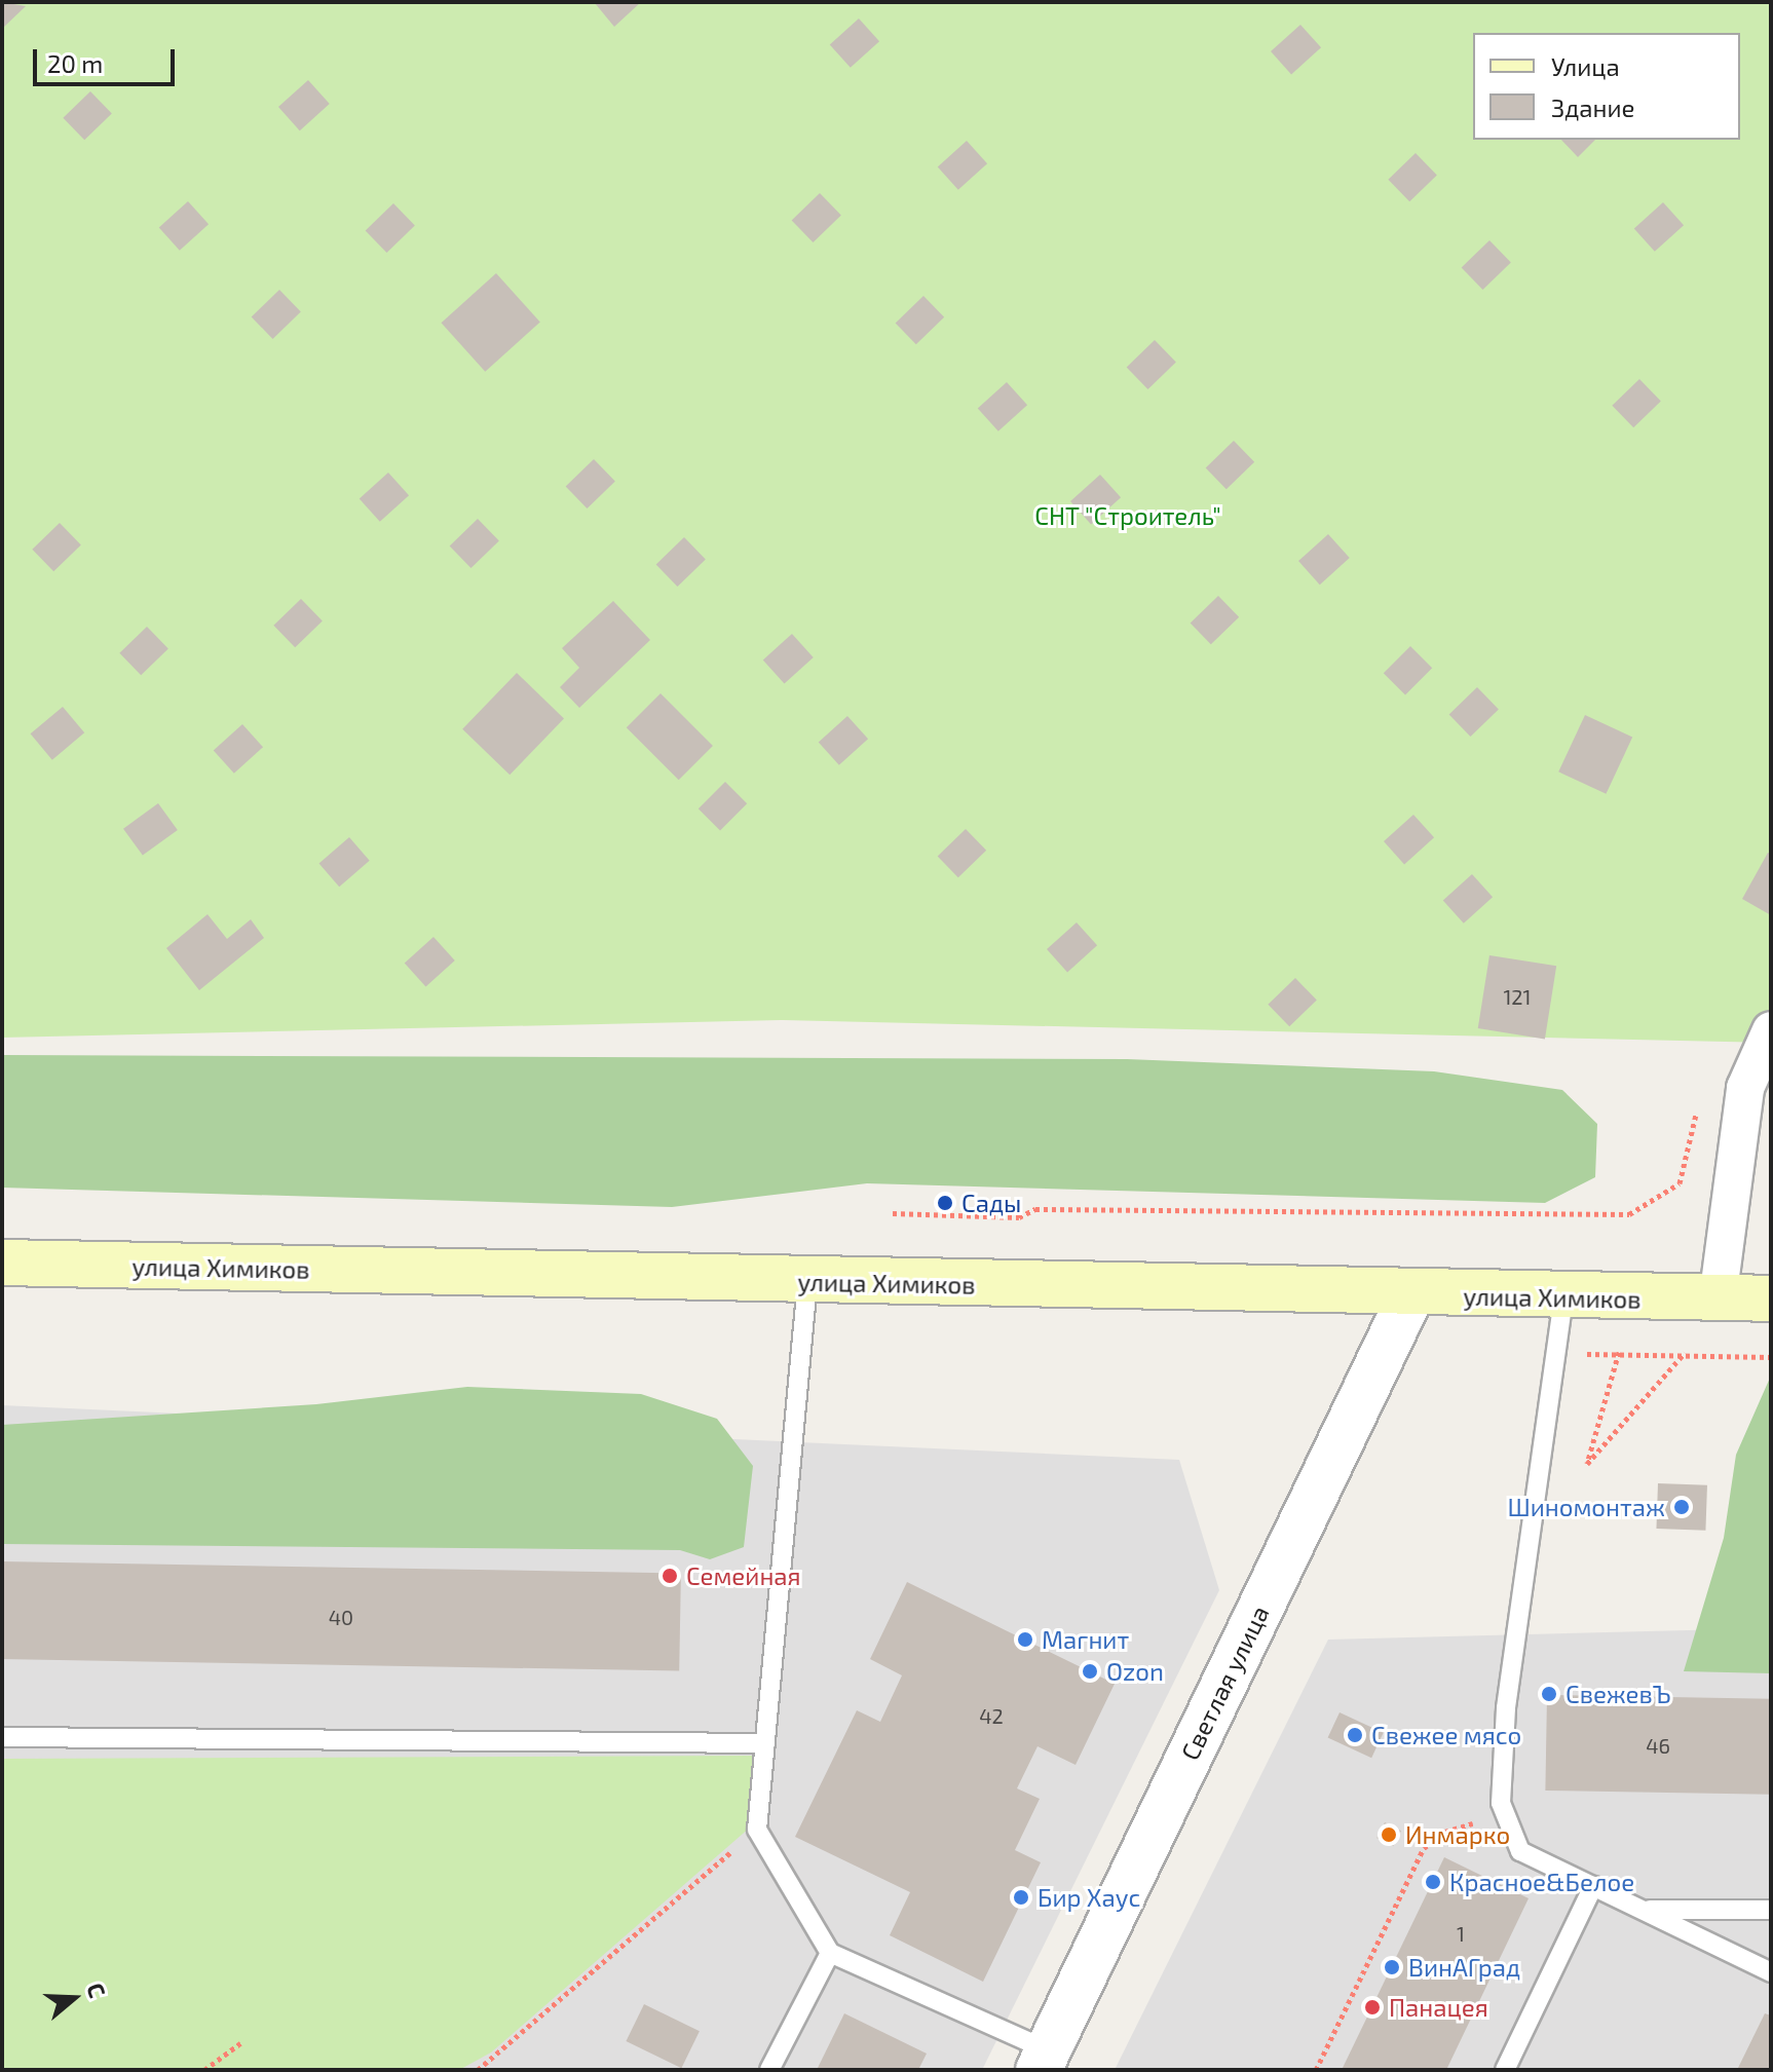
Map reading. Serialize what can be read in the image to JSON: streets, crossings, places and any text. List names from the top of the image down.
{
  "streets": {
    "main road": ["улица Химиков"],
    "street": ["Светлая улица"]
  },
  "crossings": [
    ["улица Химиков", "Светлая улица"]
  ],
  "parks": ["СНТ \"Строитель\""],
  "places": [
    "Сады",
    "Шиномонтаж",
    "Семейная",
    "Магнит",
    "Ozon",
    "СвежевЪ",
    "Свежее мясо",
    "Инмарко",
    "Красное&Белое",
    "Бир Хаус",
    "ВинАГрад",
    "Панацея"
  ],
  "house_numbers": [
    "121",
    "40",
    "42",
    "46",
    "1"
  ],
  "legend": ["Улица", "Здание"],
  "scale_bar": "20 m",
  "north": "right"
}
